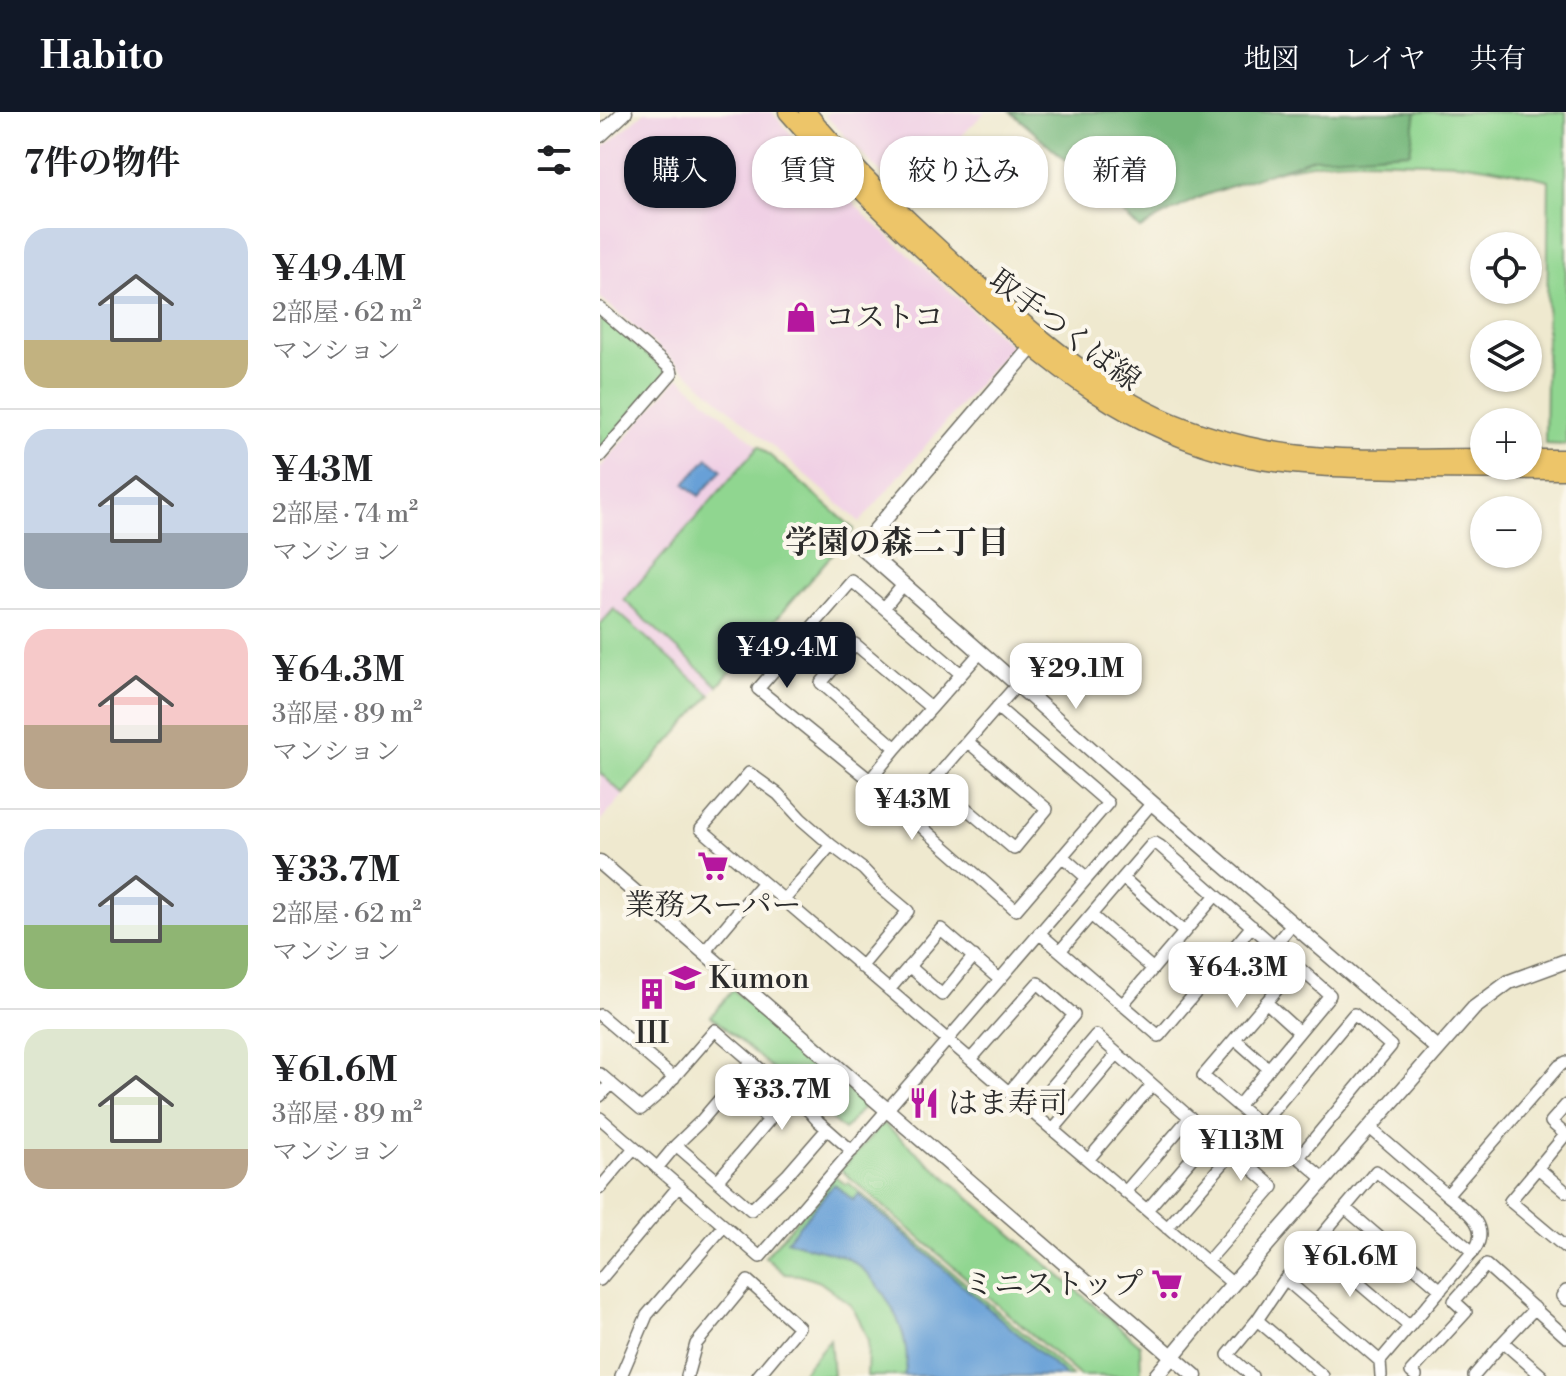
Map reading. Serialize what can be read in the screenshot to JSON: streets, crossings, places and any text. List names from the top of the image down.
{
  "streets": {
    "main road": ["取手つくば線"]
  },
  "districts": ["学園の森二丁目"],
  "places": {
    "shop": ["コストコ"],
    "supermarket": ["業務スーパー", "ミニストップ"],
    "school or university": ["Kumon"],
    "building": ["III"],
    "restaurant": ["はま寿司"]
  },
  "page": {
    "header": "Habito",
    "nav": ["地図", "レイヤ", "共有"],
    "heading": "7件の物件",
    "chip": [
      "購入",
      "賃貸",
      "絞り込み",
      "新着"
    ],
    "list": [
      {
        "name": "¥49.4M",
        "note": "2部屋 · 62 m² · マンション"
      },
      {
        "name": "¥43M",
        "note": "2部屋 · 74 m² · マンション"
      },
      {
        "name": "¥64.3M",
        "note": "3部屋 · 89 m² · マンション"
      },
      {
        "name": "¥33.7M",
        "note": "2部屋 · 62 m² · マンション"
      },
      {
        "name": "¥61.6M",
        "note": "3部屋 · 89 m² · マンション"
      }
    ],
    "map_buttons": ["+", "−"],
    "price": [
      "¥49.4M",
      "¥29.1M",
      "¥43M",
      "¥64.3M",
      "¥33.7M",
      "¥113M",
      "¥61.6M"
    ]
  }
}
